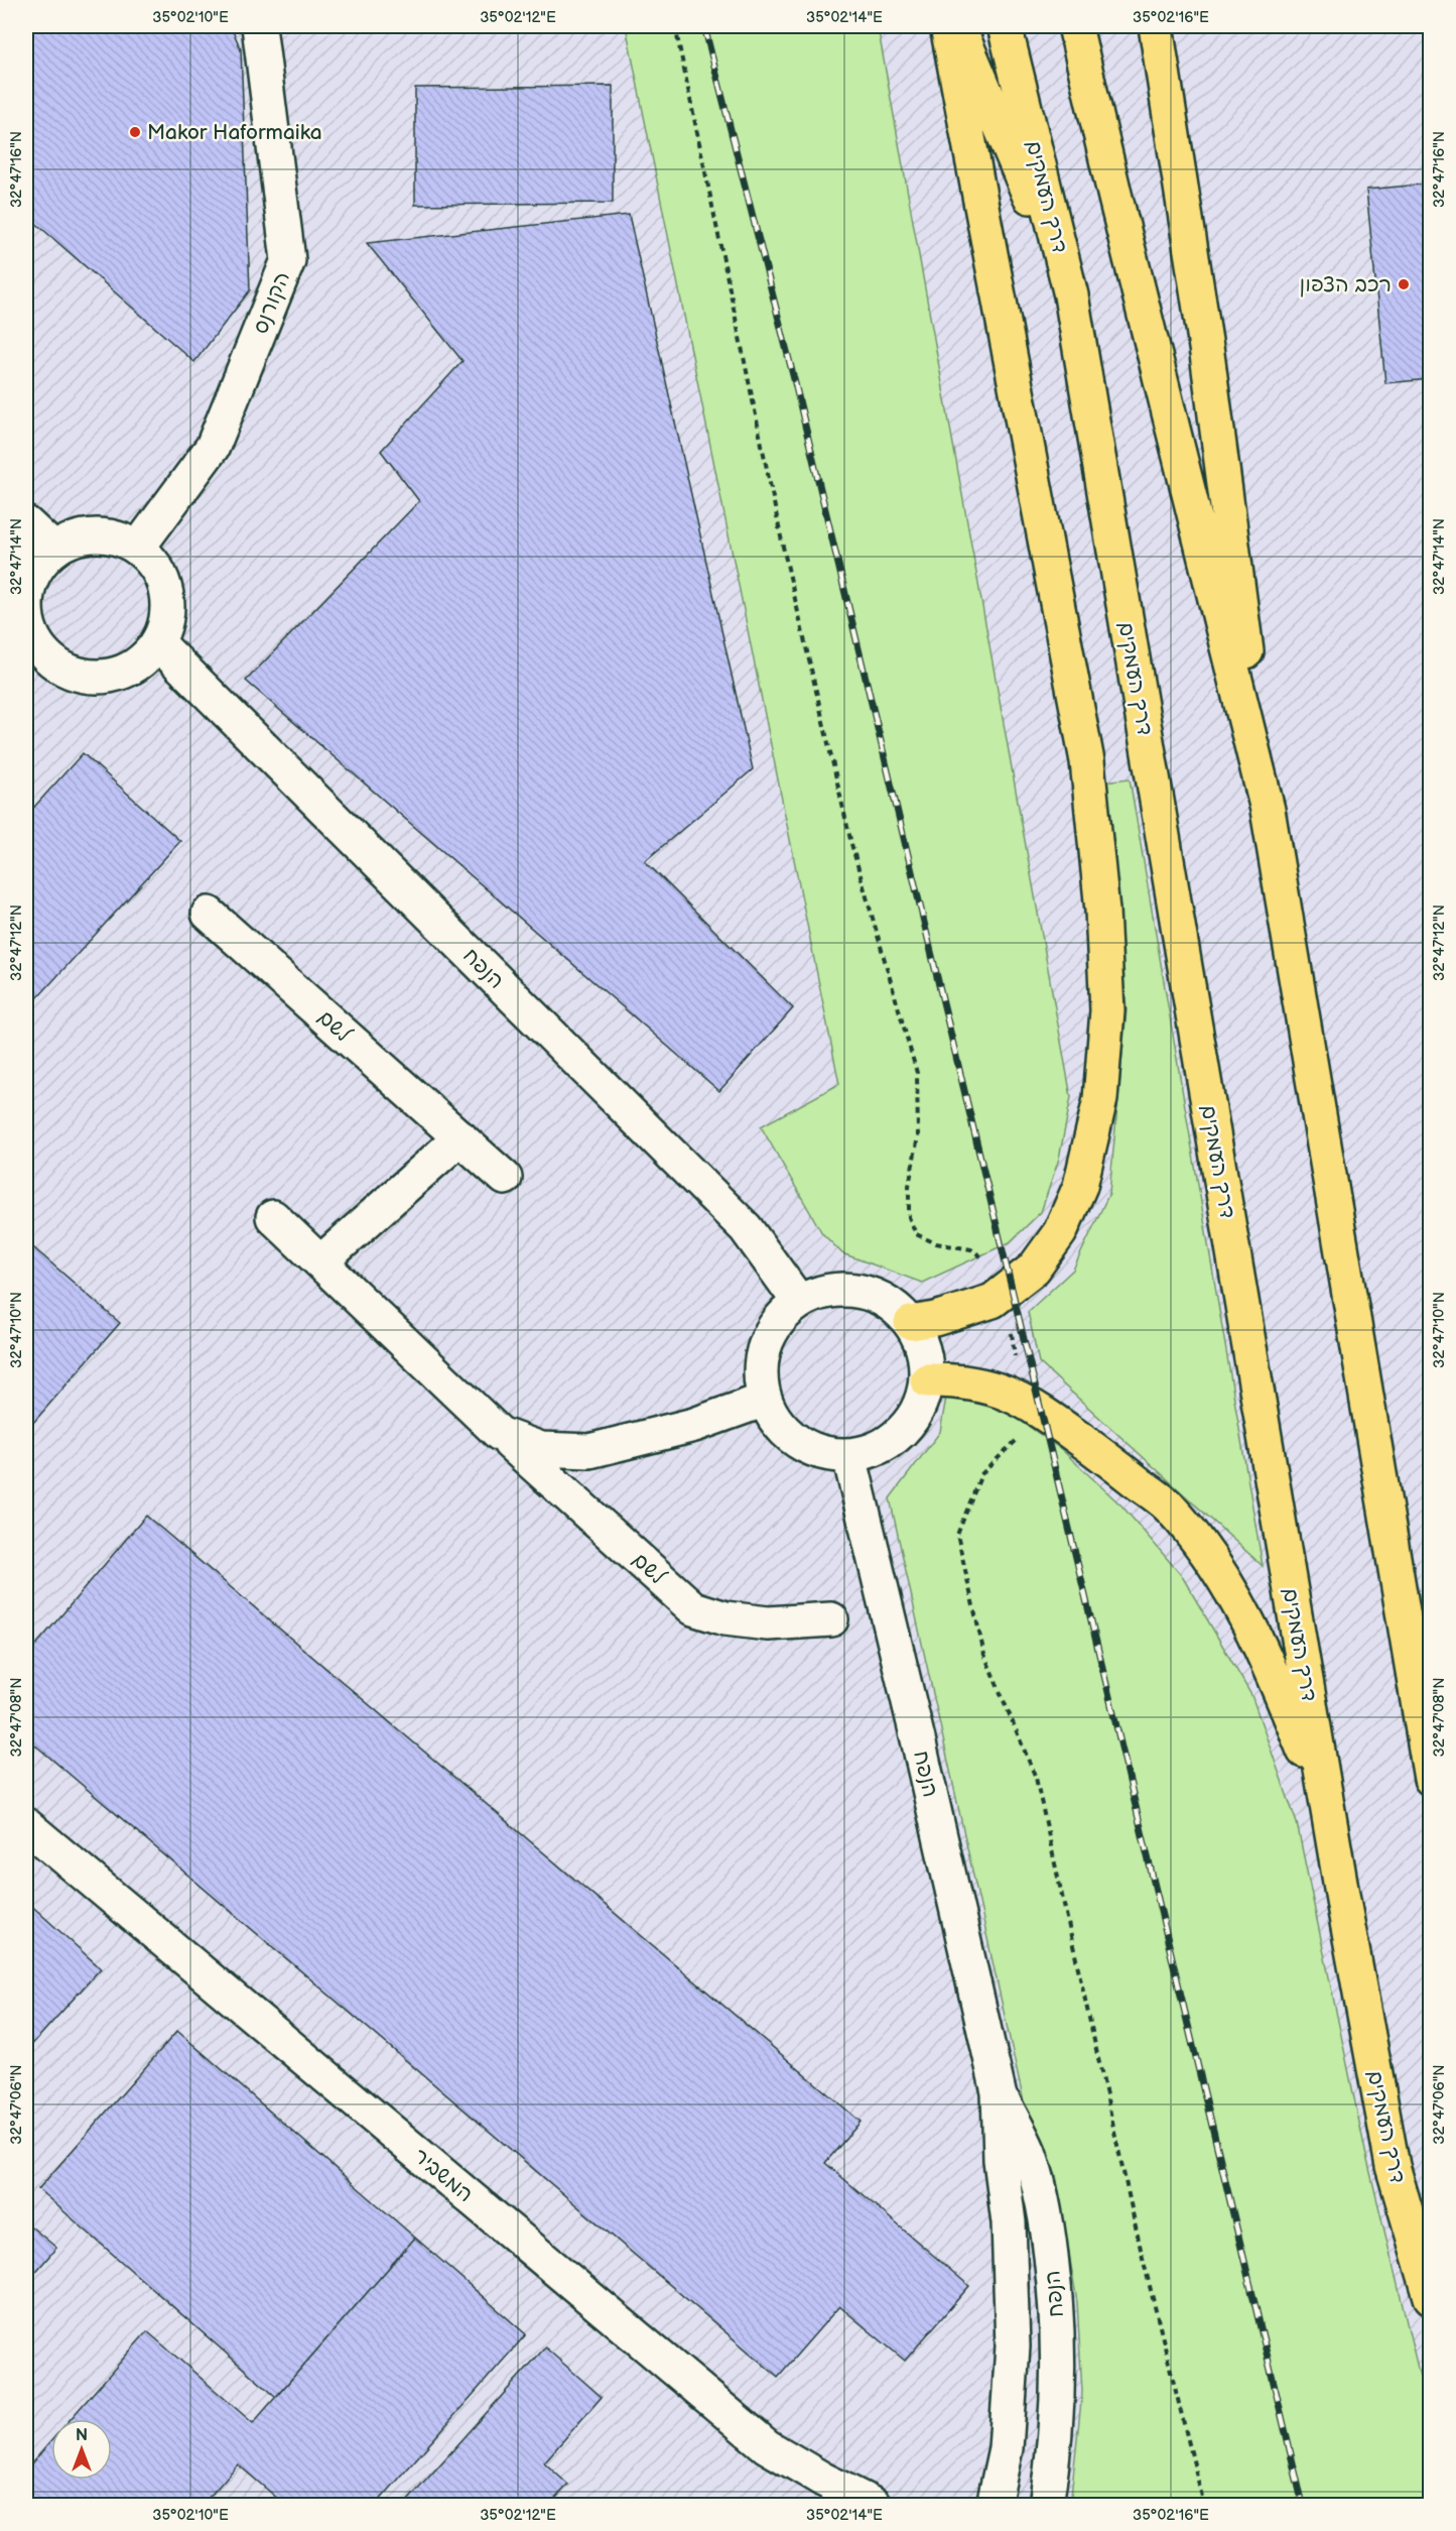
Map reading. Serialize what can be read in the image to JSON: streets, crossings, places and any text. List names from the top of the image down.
{
  "streets": {
    "highway": ["דרך העמקים"],
    "street": [
      "הקורנס",
      "הנפח",
      "לשם",
      "המשביר"
    ]
  },
  "crossings": [
    ["הקורנס", "הנפח"],
    ["הנפח", "לשם"]
  ],
  "places": ["Makor Haformaika", "רכב הצפון"],
  "north": "top",
  "coordinates": [
    "35°02'10\"E",
    "35°02'12\"E",
    "35°02'14\"E",
    "35°02'16\"E",
    "32°47'16\"N",
    "32°47'14\"N",
    "32°47'12\"N",
    "32°47'10\"N",
    "32°47'08\"N",
    "32°47'06\"N"
  ]
}
